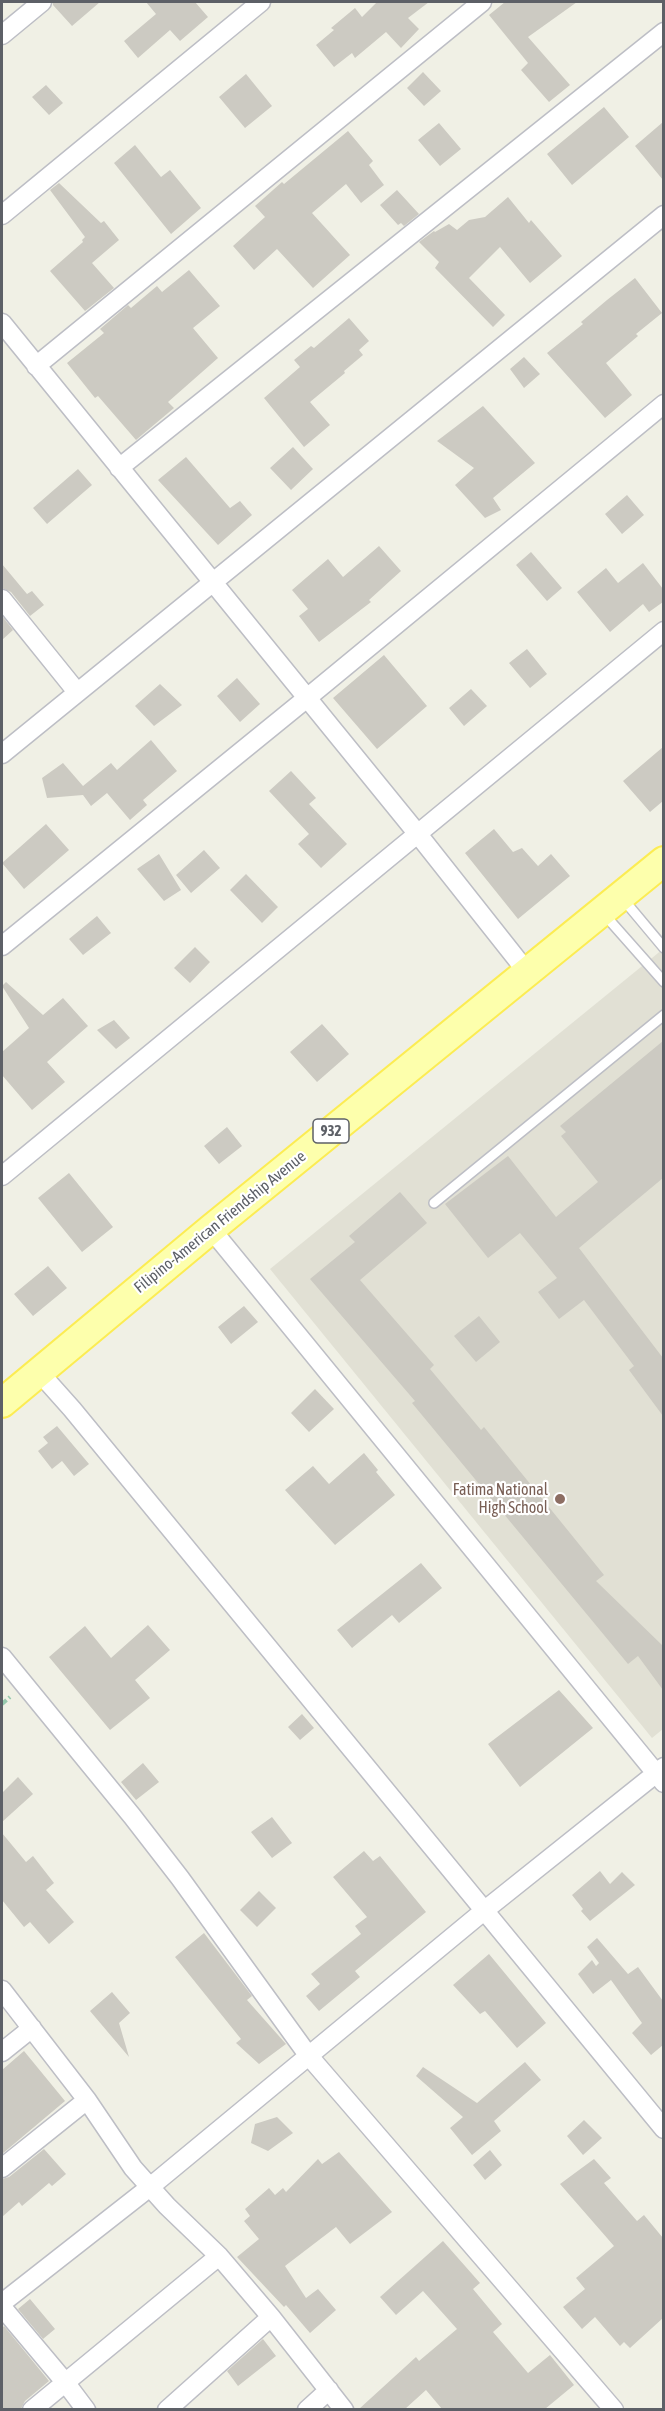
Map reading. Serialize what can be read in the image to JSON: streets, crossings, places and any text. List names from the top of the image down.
{
  "streets": {
    "main road": ["932", "Filipino-American Friendship Avenue"]
  },
  "places": ["Fatima National High School"]
}
